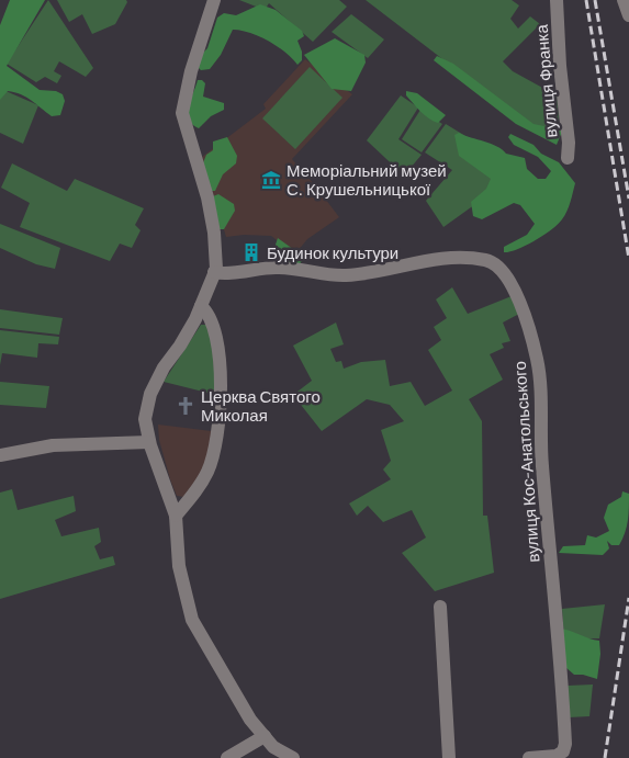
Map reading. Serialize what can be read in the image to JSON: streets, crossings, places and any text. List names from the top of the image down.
{
  "streets": {
    "street": ["вулиця Франка", "вулиця Кос-Анатольського"]
  },
  "places": {
    "museum": ["Меморіальний музей С. Крушельницької"],
    "building": ["Будинок культури"],
    "church": ["Церква Святого Миколая"]
  }
}
